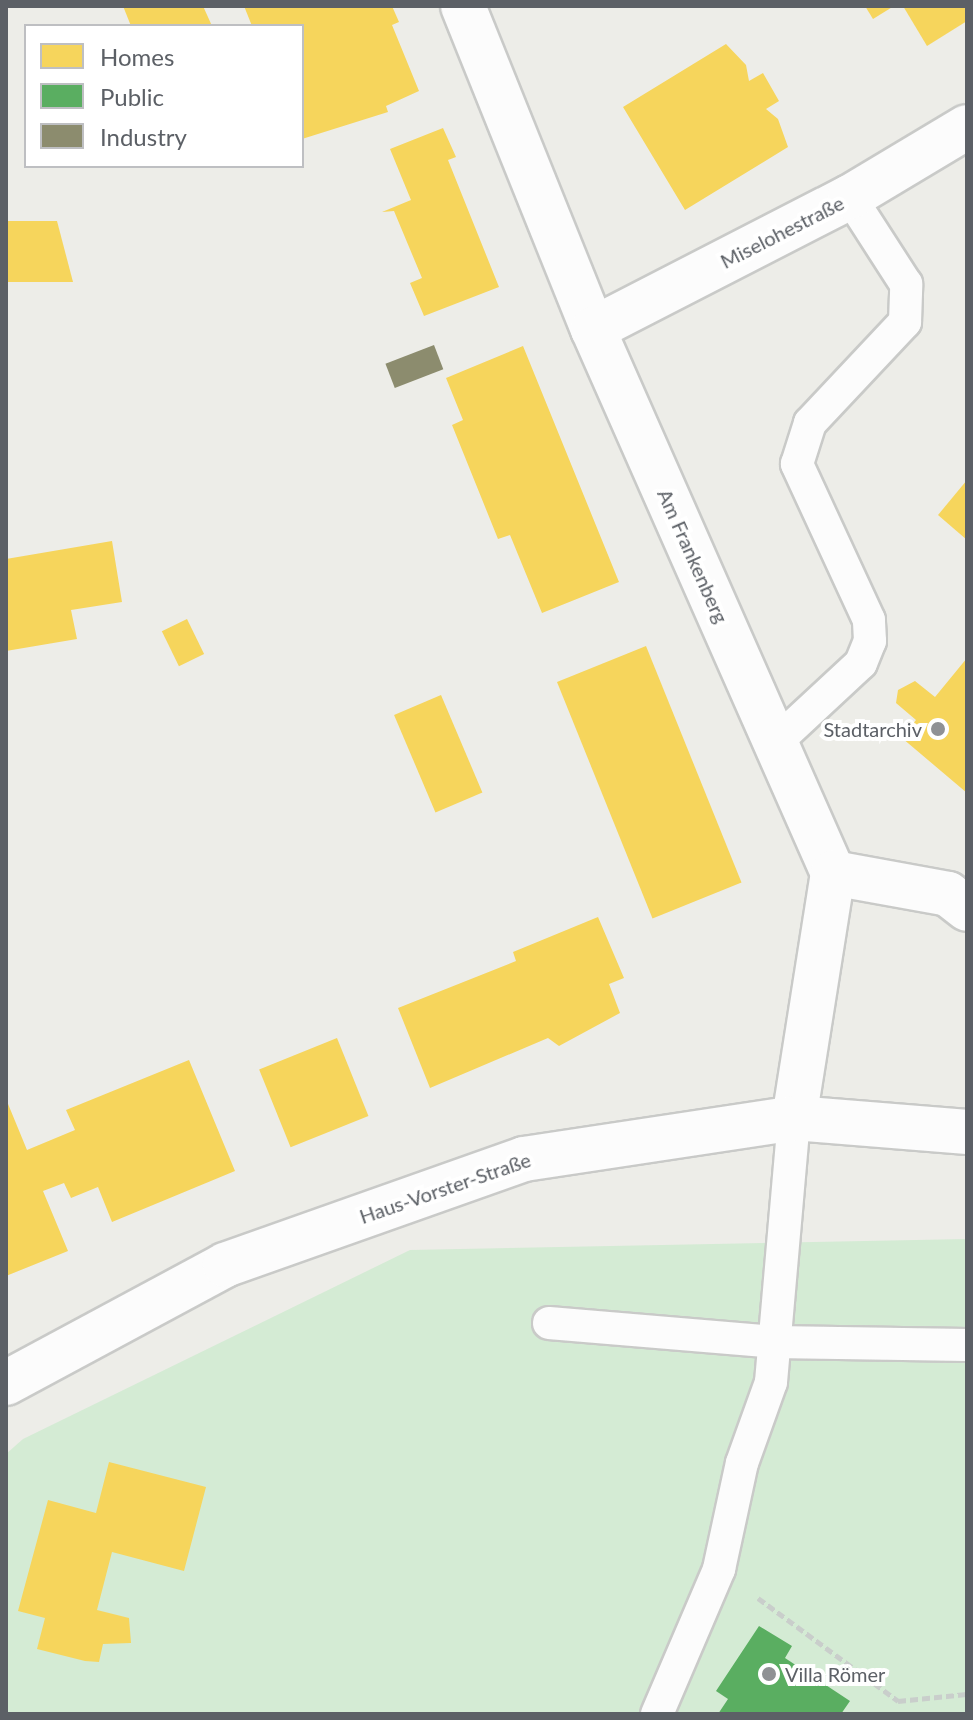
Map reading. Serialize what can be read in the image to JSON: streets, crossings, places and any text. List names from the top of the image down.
{
  "streets": {
    "street": ["Miselohestraße", "Am Frankenberg", "Haus-Vorster-Straße"]
  },
  "crossings": [
    ["Miselohestraße", "Am Frankenberg"]
  ],
  "places": ["Stadtarchiv", "Villa Römer"],
  "legend": ["Homes", "Public", "Industry"]
}
